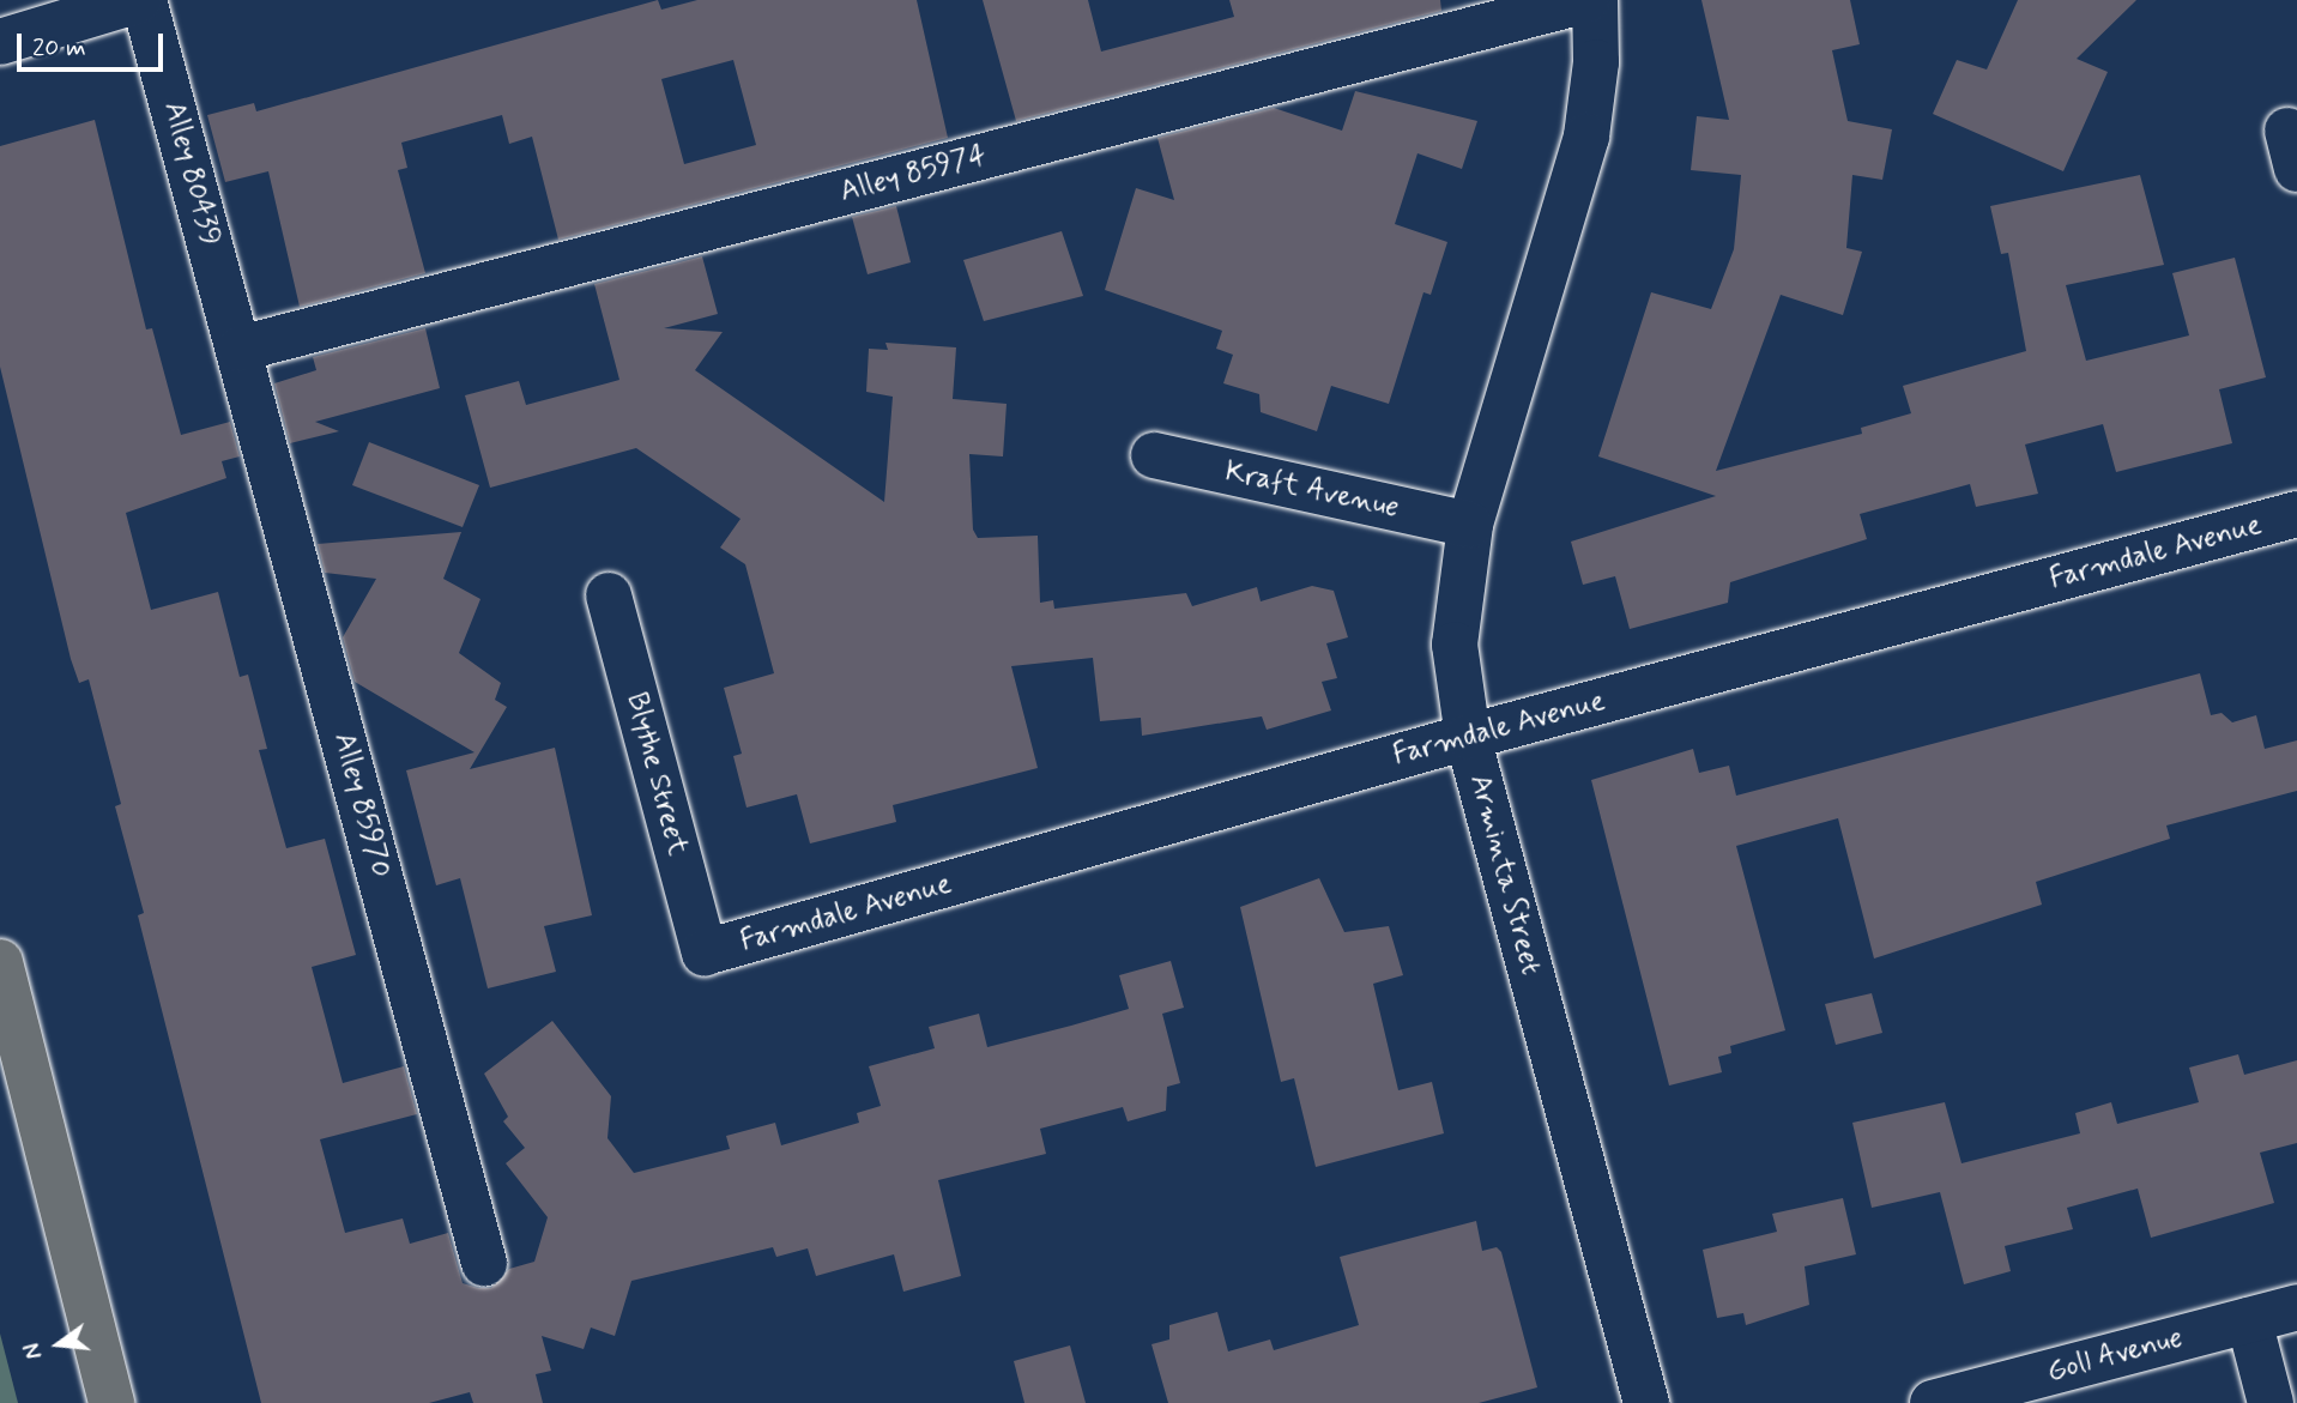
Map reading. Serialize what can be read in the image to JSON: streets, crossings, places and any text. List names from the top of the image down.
{
  "streets": {
    "street": [
      "Alley 80439",
      "Alley 85974",
      "Kraft Avenue",
      "Farmdale Avenue",
      "Blythe Street",
      "Alley 85970",
      "Arminta Street",
      "Goll Avenue"
    ]
  },
  "crossings": [
    ["Alley 80439", "Alley 85974"],
    ["Alley 80439", "Alley 85970"],
    ["Alley 85974", "Alley 85970"],
    ["Kraft Avenue", "Arminta Street"],
    ["Farmdale Avenue", "Blythe Street"],
    ["Farmdale Avenue", "Arminta Street"]
  ],
  "scale_bar": "20 m",
  "north": "left"
}
